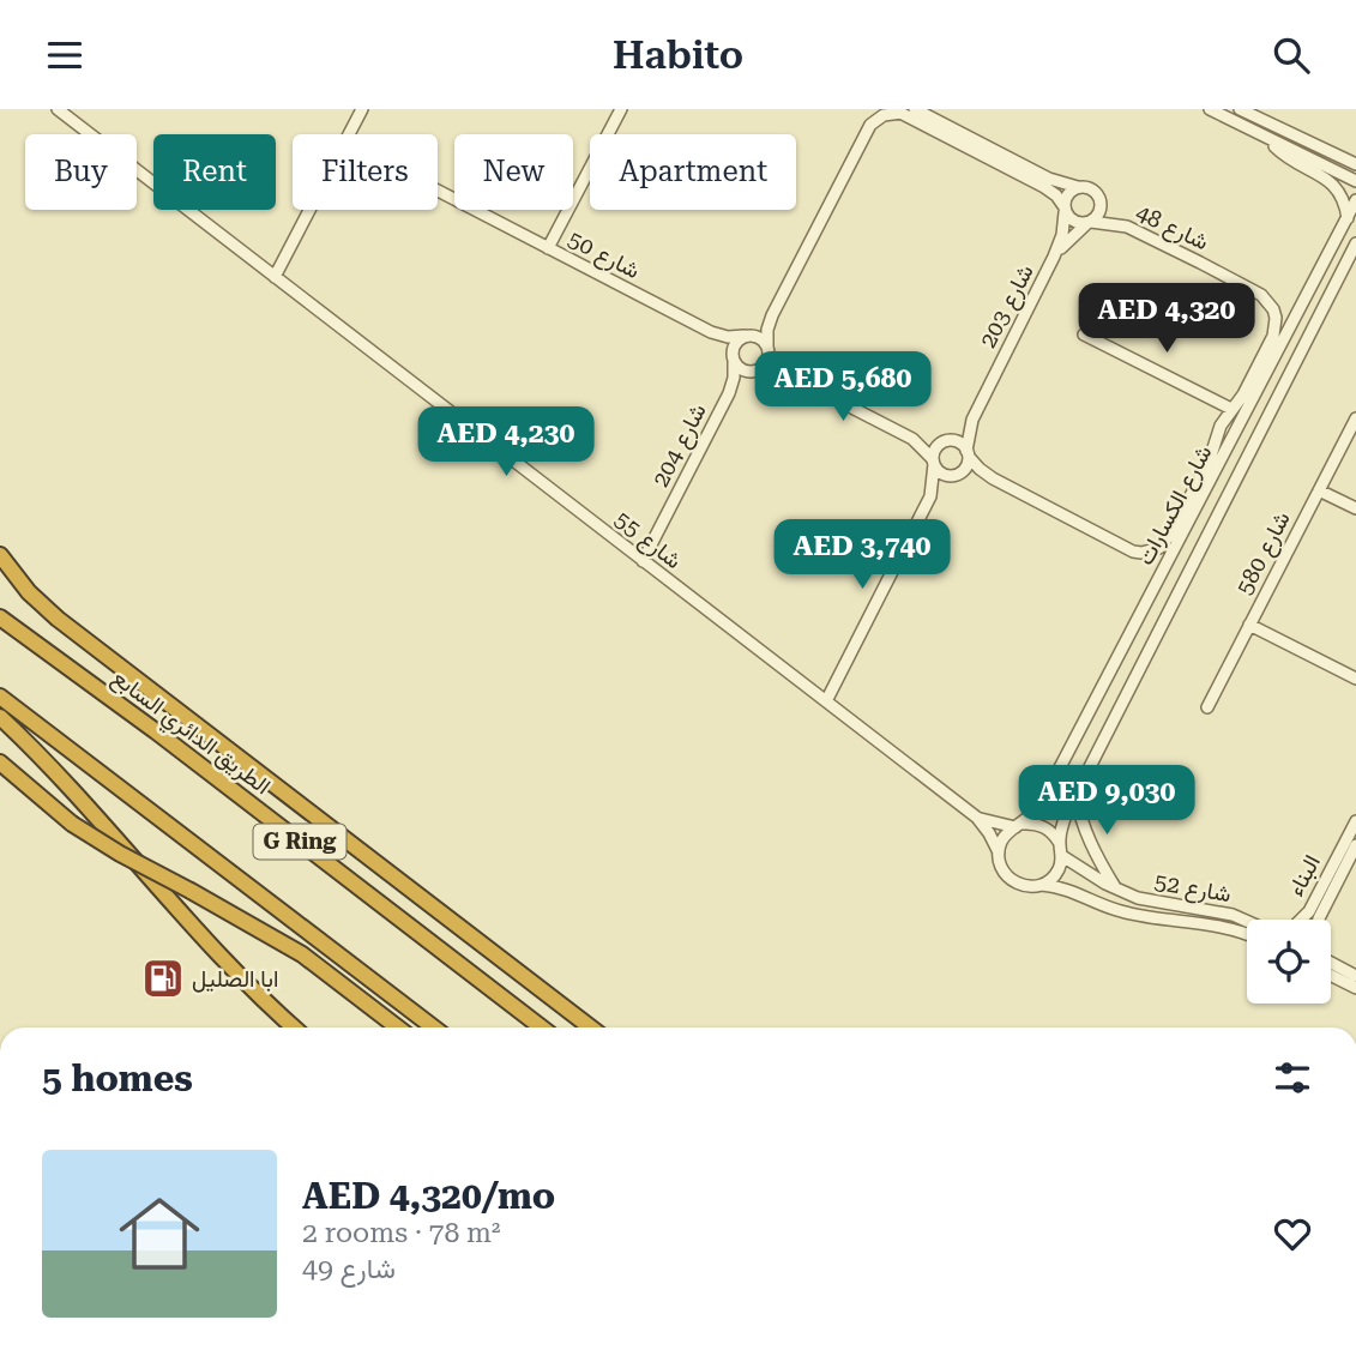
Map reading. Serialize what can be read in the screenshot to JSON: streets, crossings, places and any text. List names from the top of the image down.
{
  "streets": {
    "highway": ["الطريق الدائري السابع", "G Ring"],
    "street": [
      "شارع 48",
      "شارع 50",
      "شارع 203",
      "شارع 204",
      "شارع الكسارات",
      "شارع 55",
      "شارع 580",
      "البناء",
      "شارع 52"
    ]
  },
  "crossings": [
    ["شارع 48", "شارع 203"],
    ["شارع 48", "شارع الكسارات"],
    ["شارع 50", "شارع 204"],
    ["شارع 203", "شارع الكسارات"],
    ["شارع 204", "شارع 55"],
    ["شارع الكسارات", "شارع 55"],
    ["شارع الكسارات", "شارع 52"],
    ["شارع 55", "شارع 52"]
  ],
  "places": {
    "fuel station": ["ابا الصليل"]
  },
  "page": {
    "header": "Habito",
    "chip": [
      "Buy",
      "Rent",
      "Filters",
      "New",
      "Apartment"
    ],
    "price": [
      "AED 4,320",
      "AED 5,680",
      "AED 4,230",
      "AED 3,740",
      "AED 9,030"
    ],
    "heading": "5 homes",
    "list": [
      {
        "name": "AED 4,320/mo",
        "note": "2 rooms · 78 m² · شارع 49"
      }
    ]
  }
}
